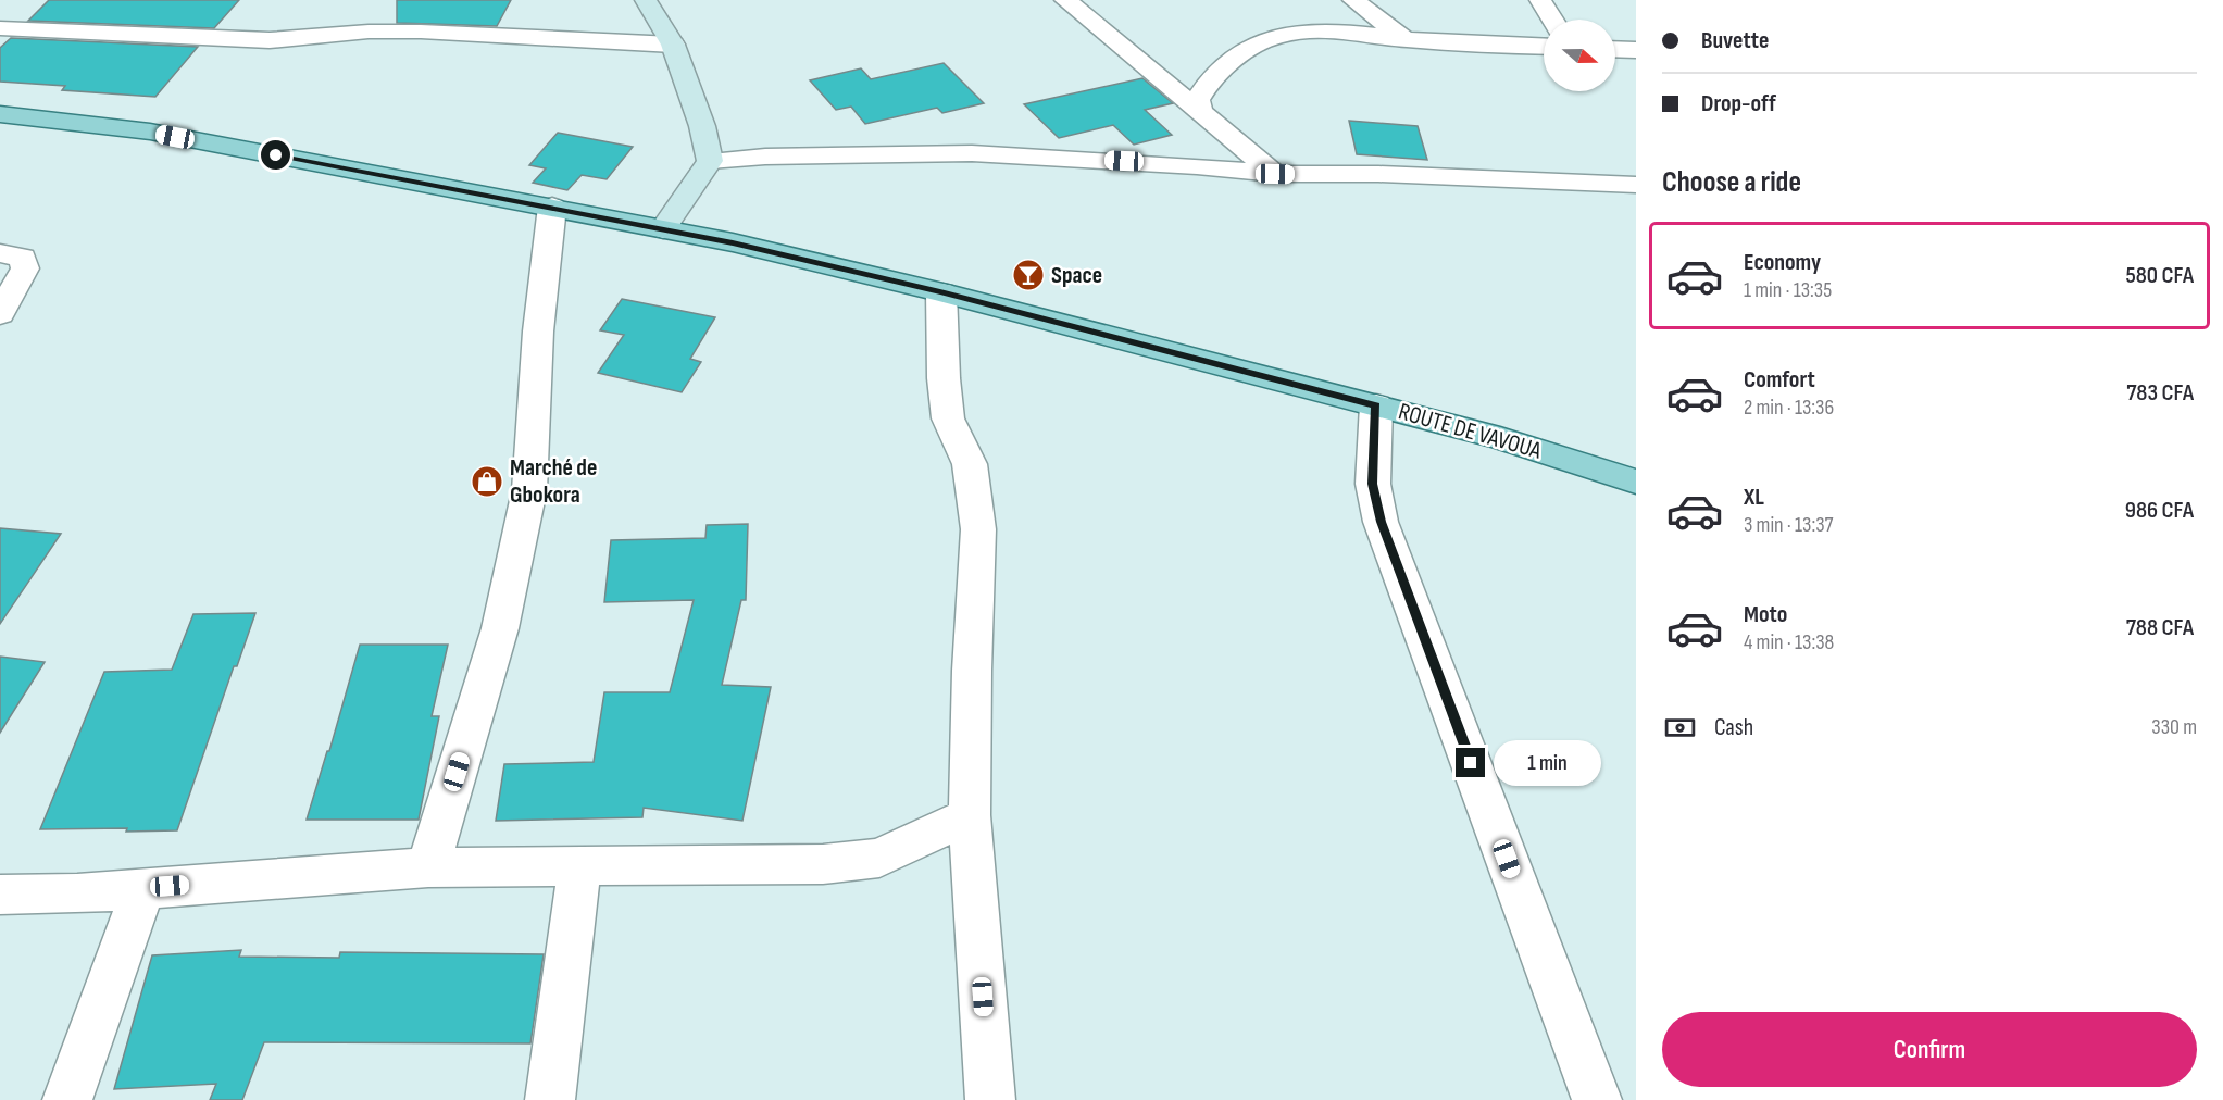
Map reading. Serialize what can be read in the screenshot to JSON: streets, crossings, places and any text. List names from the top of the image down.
{
  "streets": {
    "main road": ["ROUTE DE VAVOUA"]
  },
  "places": {
    "bar": ["Space"],
    "shop": ["Marché de Gbokora"]
  },
  "north": "right",
  "page": {
    "banner": ["Buvette", "Drop-off"],
    "heading": "Choose a ride",
    "list": [
      {
        "name": "Economy",
        "note": "1 min · 13:35",
        "value": "580 CFA"
      },
      {
        "name": "Comfort",
        "note": "2 min · 13:36",
        "value": "783 CFA"
      },
      {
        "name": "XL",
        "note": "3 min · 13:37",
        "value": "986 CFA"
      },
      {
        "name": "Moto",
        "note": "4 min · 13:38",
        "value": "788 CFA"
      }
    ],
    "pay": ["Cash", "330 m"],
    "bubble": "1 min",
    "buttons": "Confirm"
  }
}
